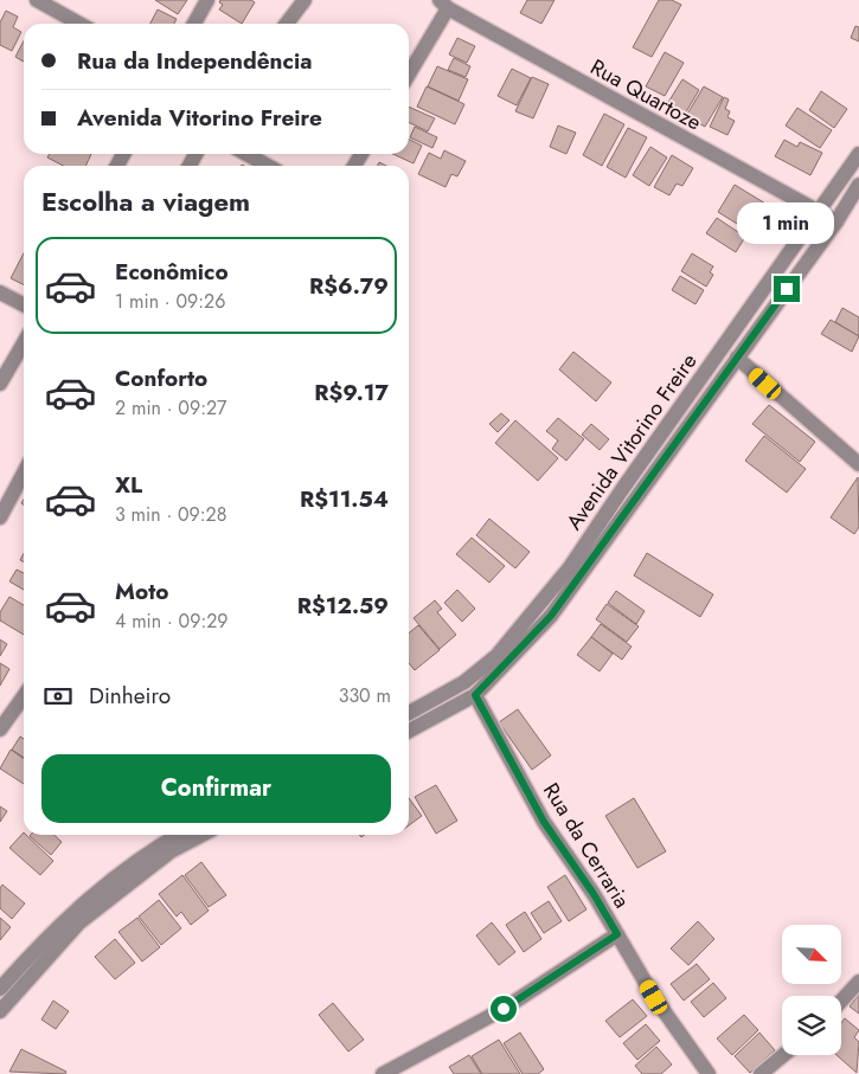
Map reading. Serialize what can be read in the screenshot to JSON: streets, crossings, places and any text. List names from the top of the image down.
{
  "streets": {
    "street": ["Rua Quartoze", "Avenida Vitorino Freire", "Rua da Cerraria"]
  },
  "crossings": [
    ["Rua Quartoze", "Avenida Vitorino Freire"],
    ["Avenida Vitorino Freire", "Rua da Cerraria"]
  ],
  "north": "bottom right",
  "page": {
    "banner": ["Rua da Independência", "Avenida Vitorino Freire"],
    "heading": "Escolha a viagem",
    "bubble": "1 min",
    "list": [
      {
        "name": "Econômico",
        "note": "1 min · 09:26",
        "value": "R$6.79"
      },
      {
        "name": "Conforto",
        "note": "2 min · 09:27",
        "value": "R$9.17"
      },
      {
        "name": "XL",
        "note": "3 min · 09:28",
        "value": "R$11.54"
      },
      {
        "name": "Moto",
        "note": "4 min · 09:29",
        "value": "R$12.59"
      }
    ],
    "pay": ["Dinheiro", "330 m"],
    "buttons": "Confirmar"
  }
}
